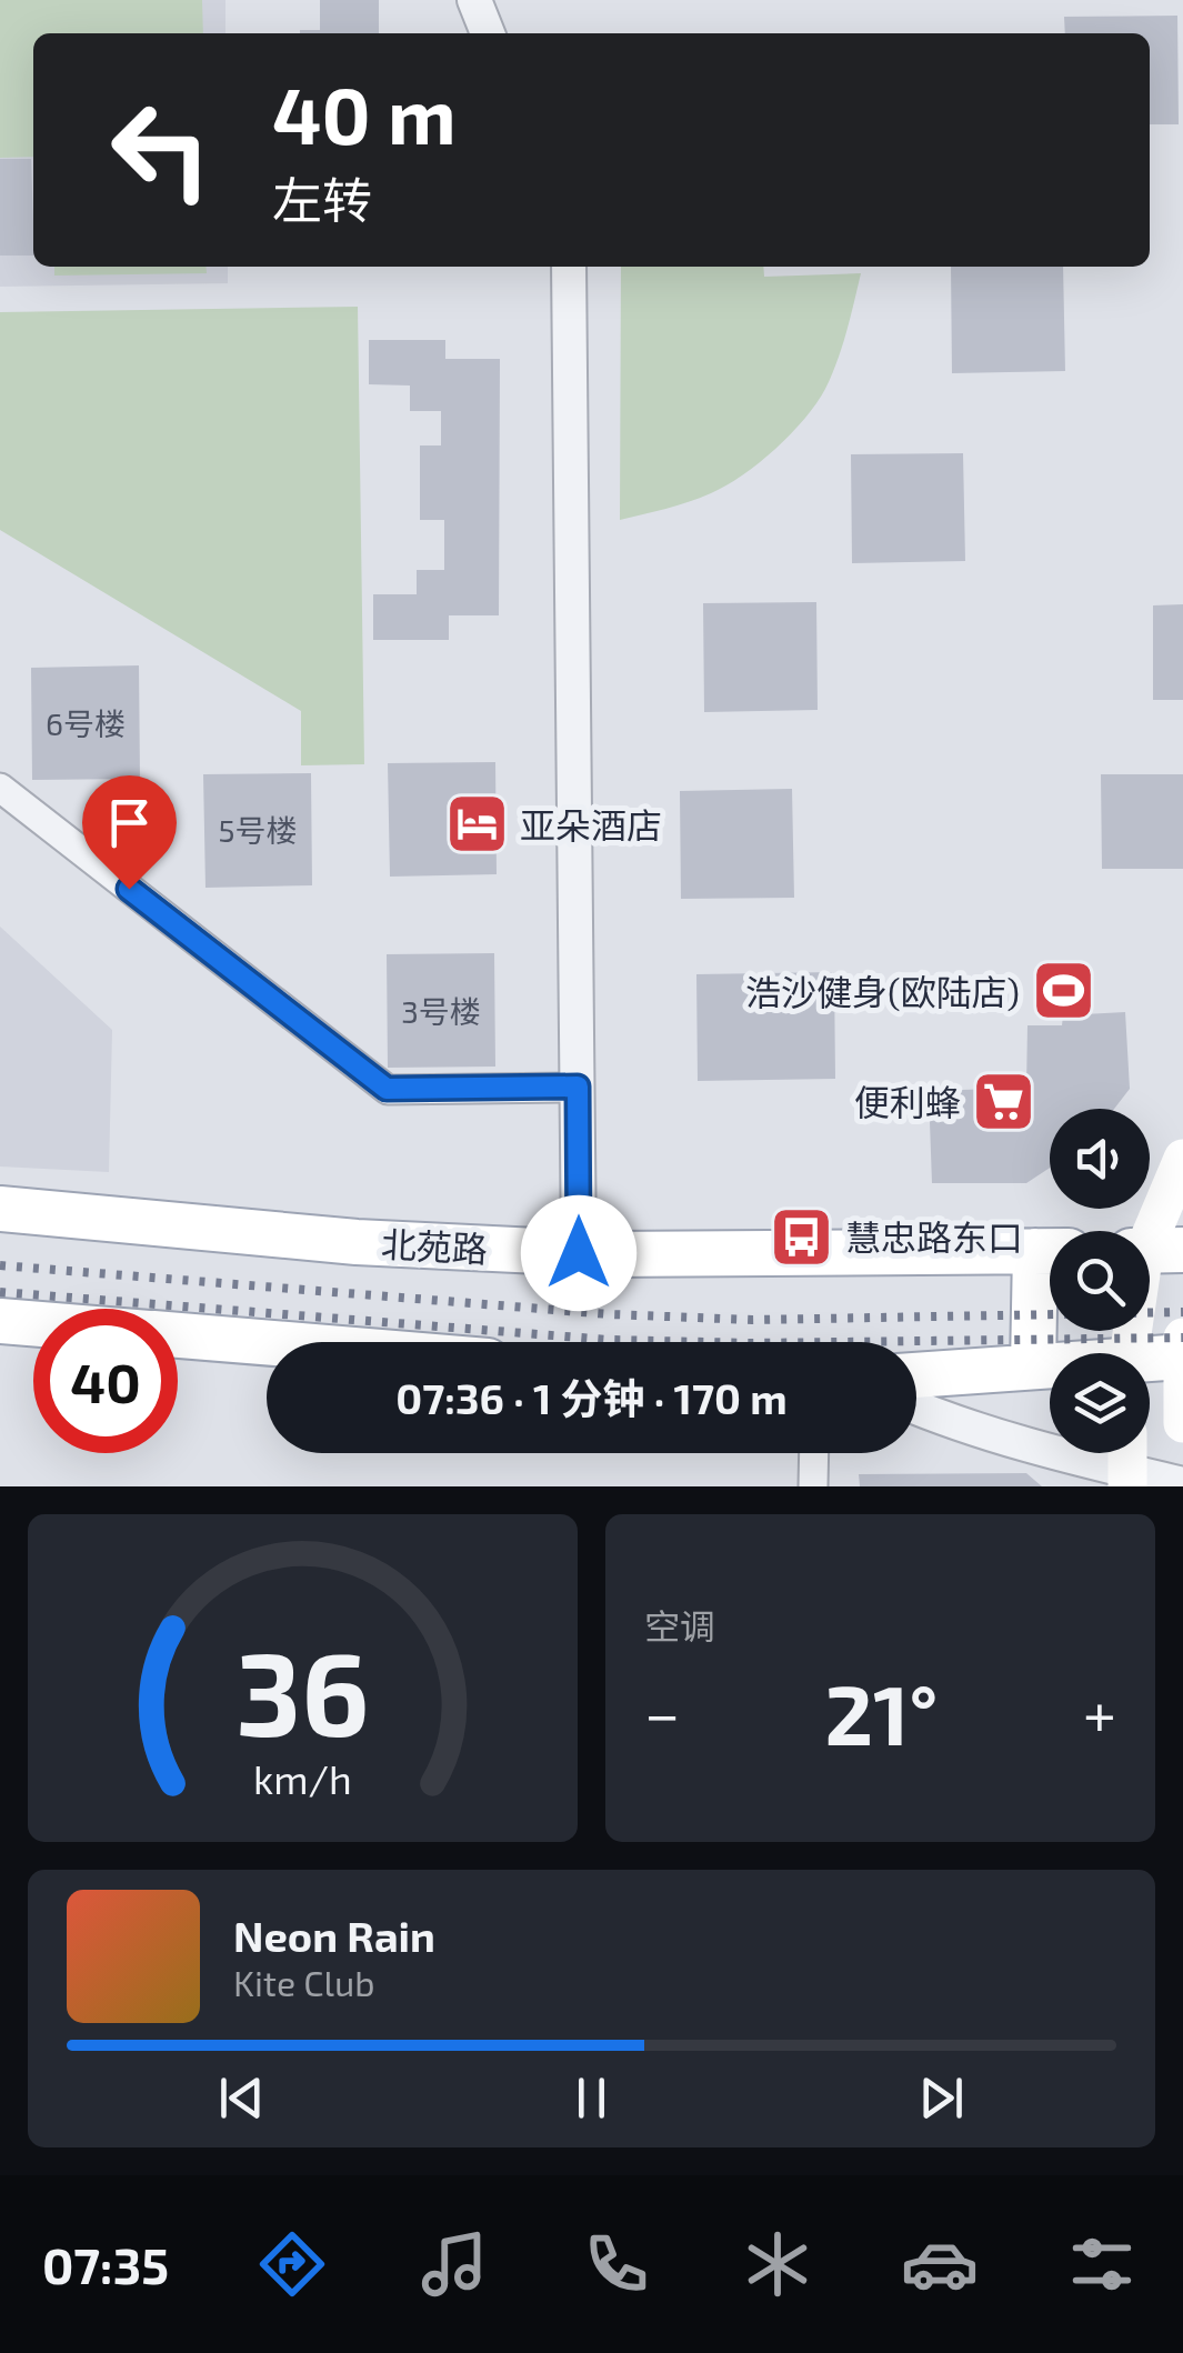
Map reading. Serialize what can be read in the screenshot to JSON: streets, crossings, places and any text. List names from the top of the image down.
{
  "streets": {
    "main road": ["北苑路"]
  },
  "places": {
    "hotel": ["亚朵酒店"],
    "sports": ["浩沙健身(欧陆店)"],
    "supermarket": ["便利蜂"],
    "bus stop": ["慧忠路东口"]
  },
  "house_numbers": ["6号楼", "5号楼", "3号楼"],
  "page": {
    "turn": ["40 m", "左转"],
    "limit": "40",
    "trip": "07:36 · 1 分钟 · 170 m",
    "tile": "空调",
    "heat": ["−", "21°", "+"],
    "song": ["Neon Rain", "Kite Club"],
    "tabs": "07:35",
    "gauge": ["36", "km/h"]
  }
}
